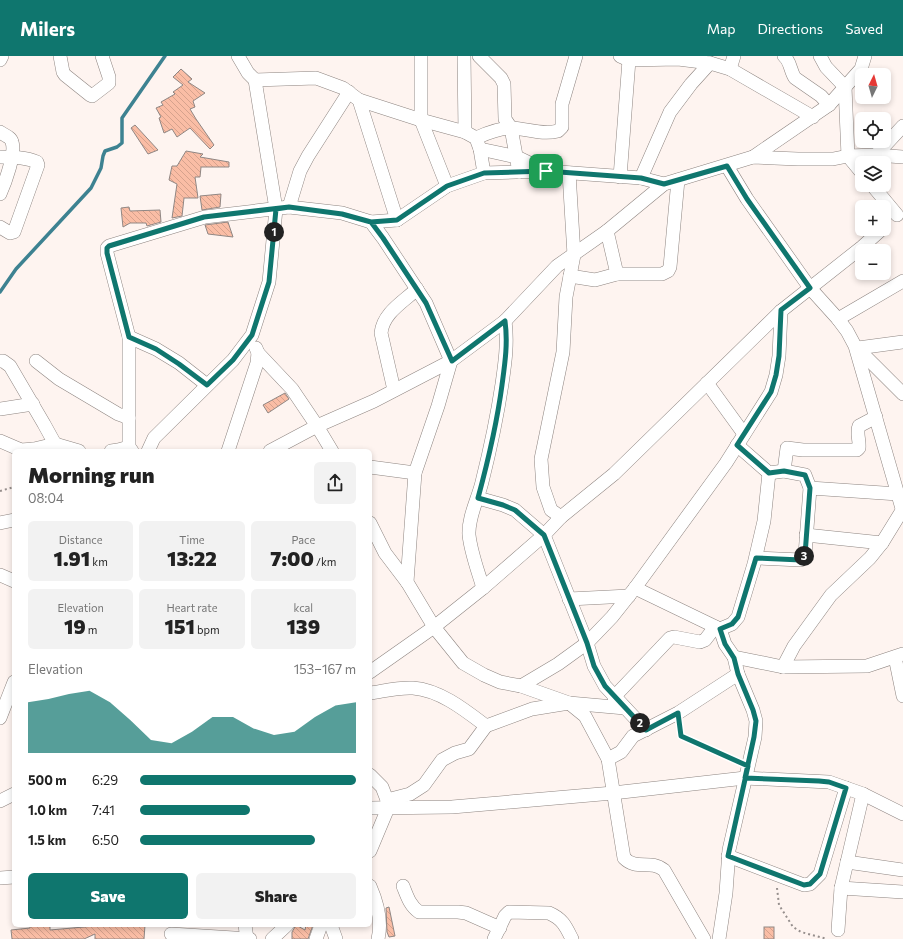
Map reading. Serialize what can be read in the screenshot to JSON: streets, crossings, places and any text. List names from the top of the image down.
{
  "north": "top",
  "page": {
    "header": "Milers",
    "nav": ["Map", "Directions", "Saved"],
    "map_buttons": ["+", "−"],
    "pins": ["1", "3", "2"],
    "heading": ["Morning run", "08:04"],
    "stats": [
      ["Distance", "1.91 km"],
      ["Time", "13:22"],
      ["Pace", "7:00 /km"],
      ["Elevation", "19 m"],
      ["Heart rate", "151 bpm"],
      ["kcal", "139"]
    ],
    "chart": ["Elevation", "153–167 m"],
    "list": [
      {
        "name": "500 m",
        "note": "6:29"
      },
      {
        "name": "1.0 km",
        "note": "7:41"
      },
      {
        "name": "1.5 km",
        "note": "6:50"
      }
    ],
    "buttons": ["Save", "Share"]
  }
}
